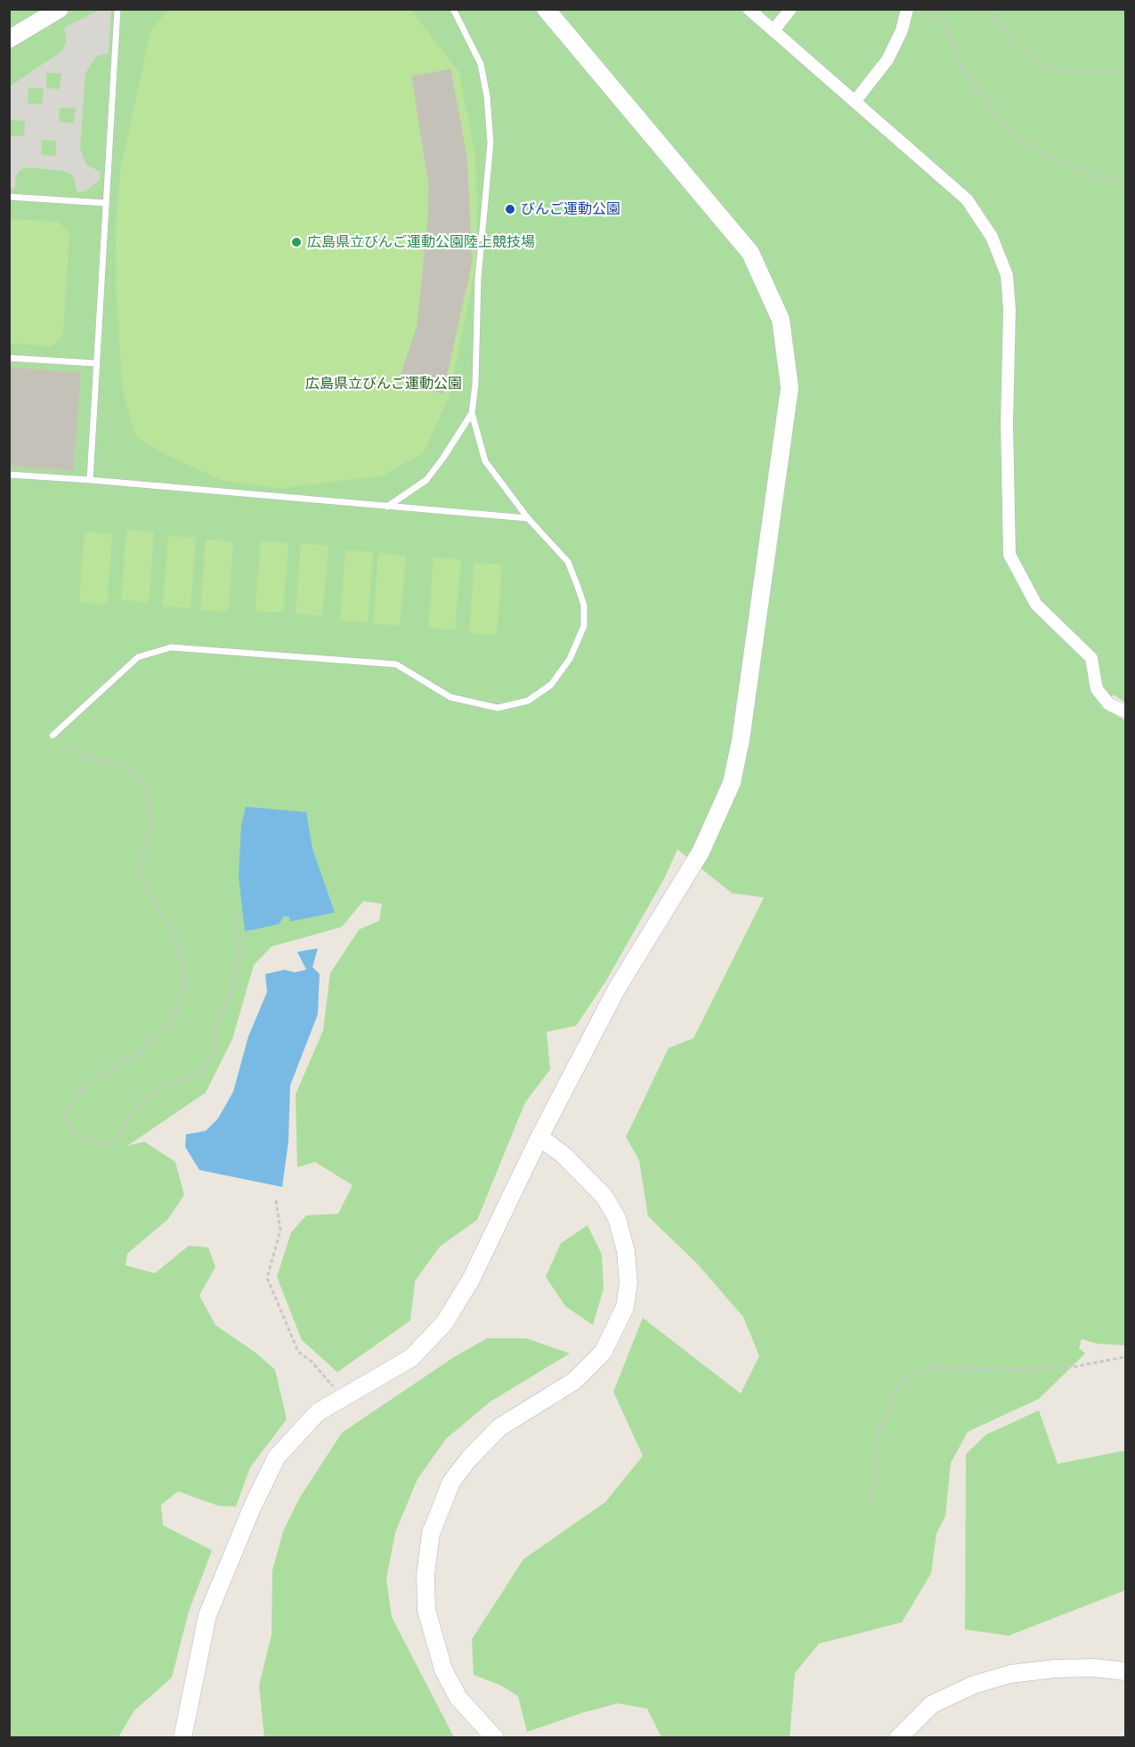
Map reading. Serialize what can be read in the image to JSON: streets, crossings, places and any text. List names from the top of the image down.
{
  "parks": ["広島県立びんご運動公園"],
  "places": ["びんご運動公園", "広島県立びんご運動公園陸上競技場"]
}
